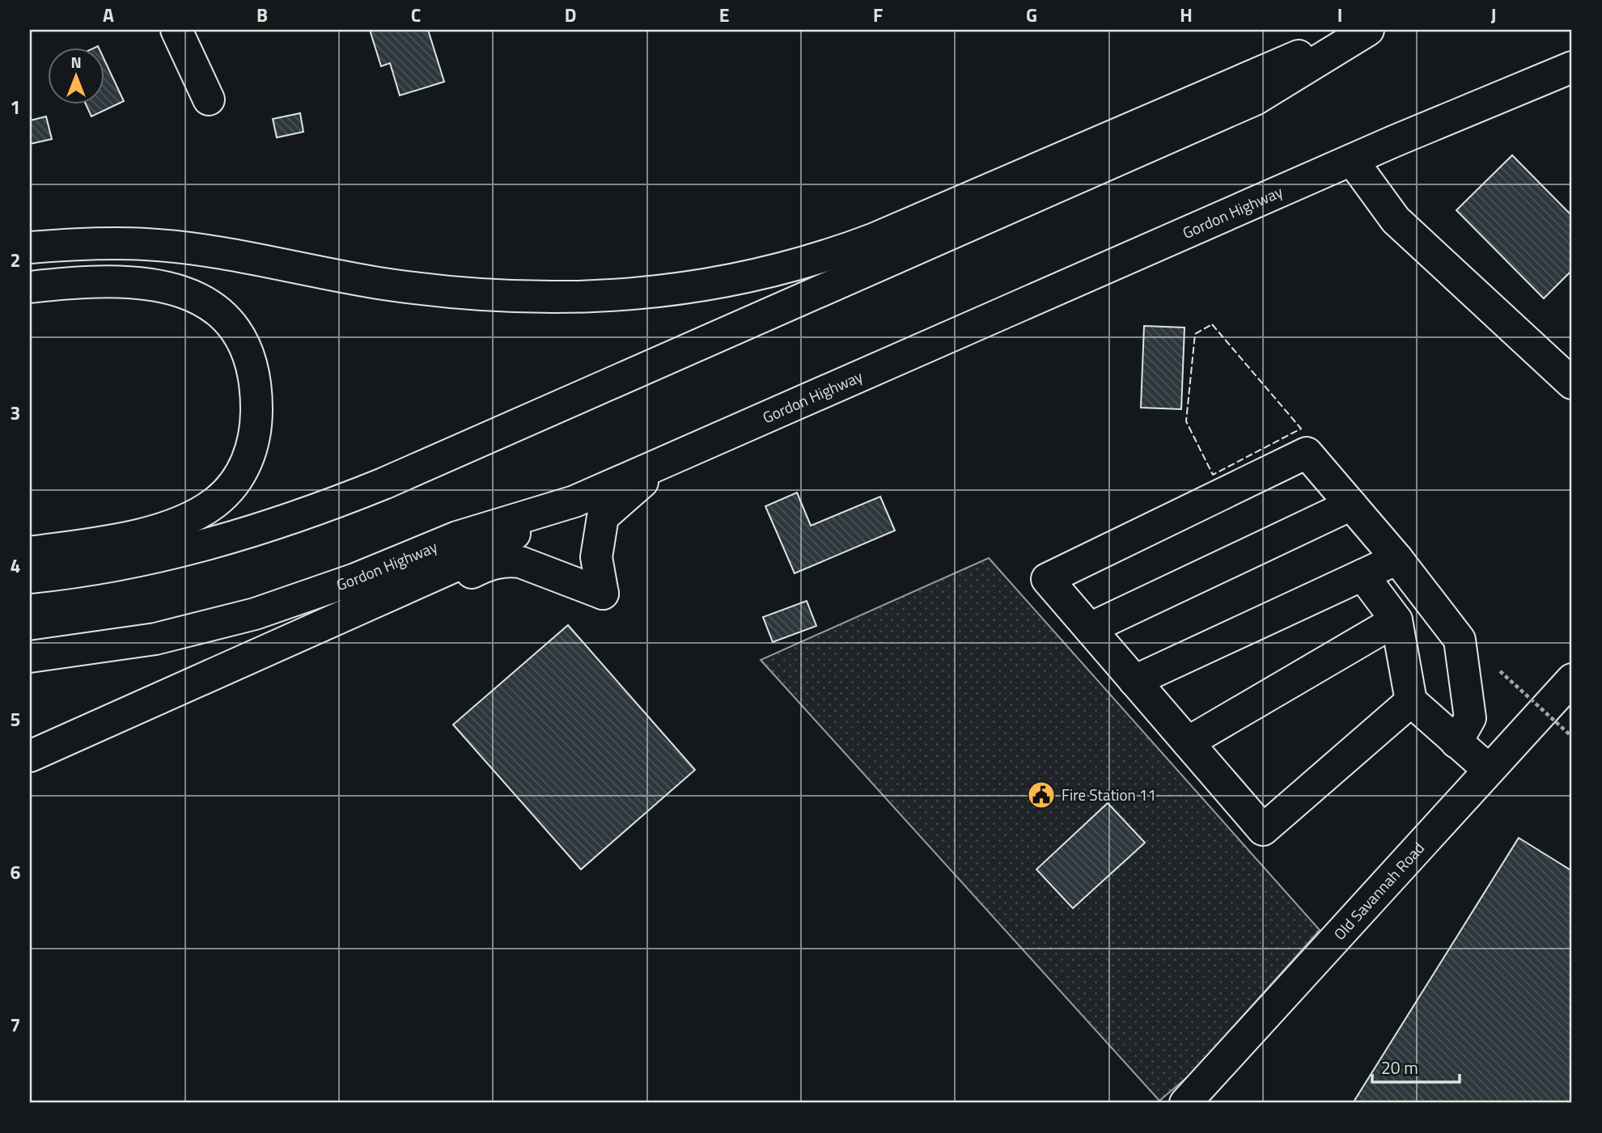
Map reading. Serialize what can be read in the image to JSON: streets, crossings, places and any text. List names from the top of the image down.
{
  "streets": {
    "main road": ["Gordon Highway", "Old Savannah Road"]
  },
  "places": {
    "public building": ["Fire Station 11"]
  },
  "scale_bar": "20 m",
  "north": "top",
  "grid": {
    "columns": [
      "A",
      "B",
      "C",
      "D",
      "E",
      "F",
      "G",
      "H",
      "I",
      "J"
    ],
    "rows": [
      "1",
      "2",
      "3",
      "4",
      "5",
      "6",
      "7"
    ]
  }
}
